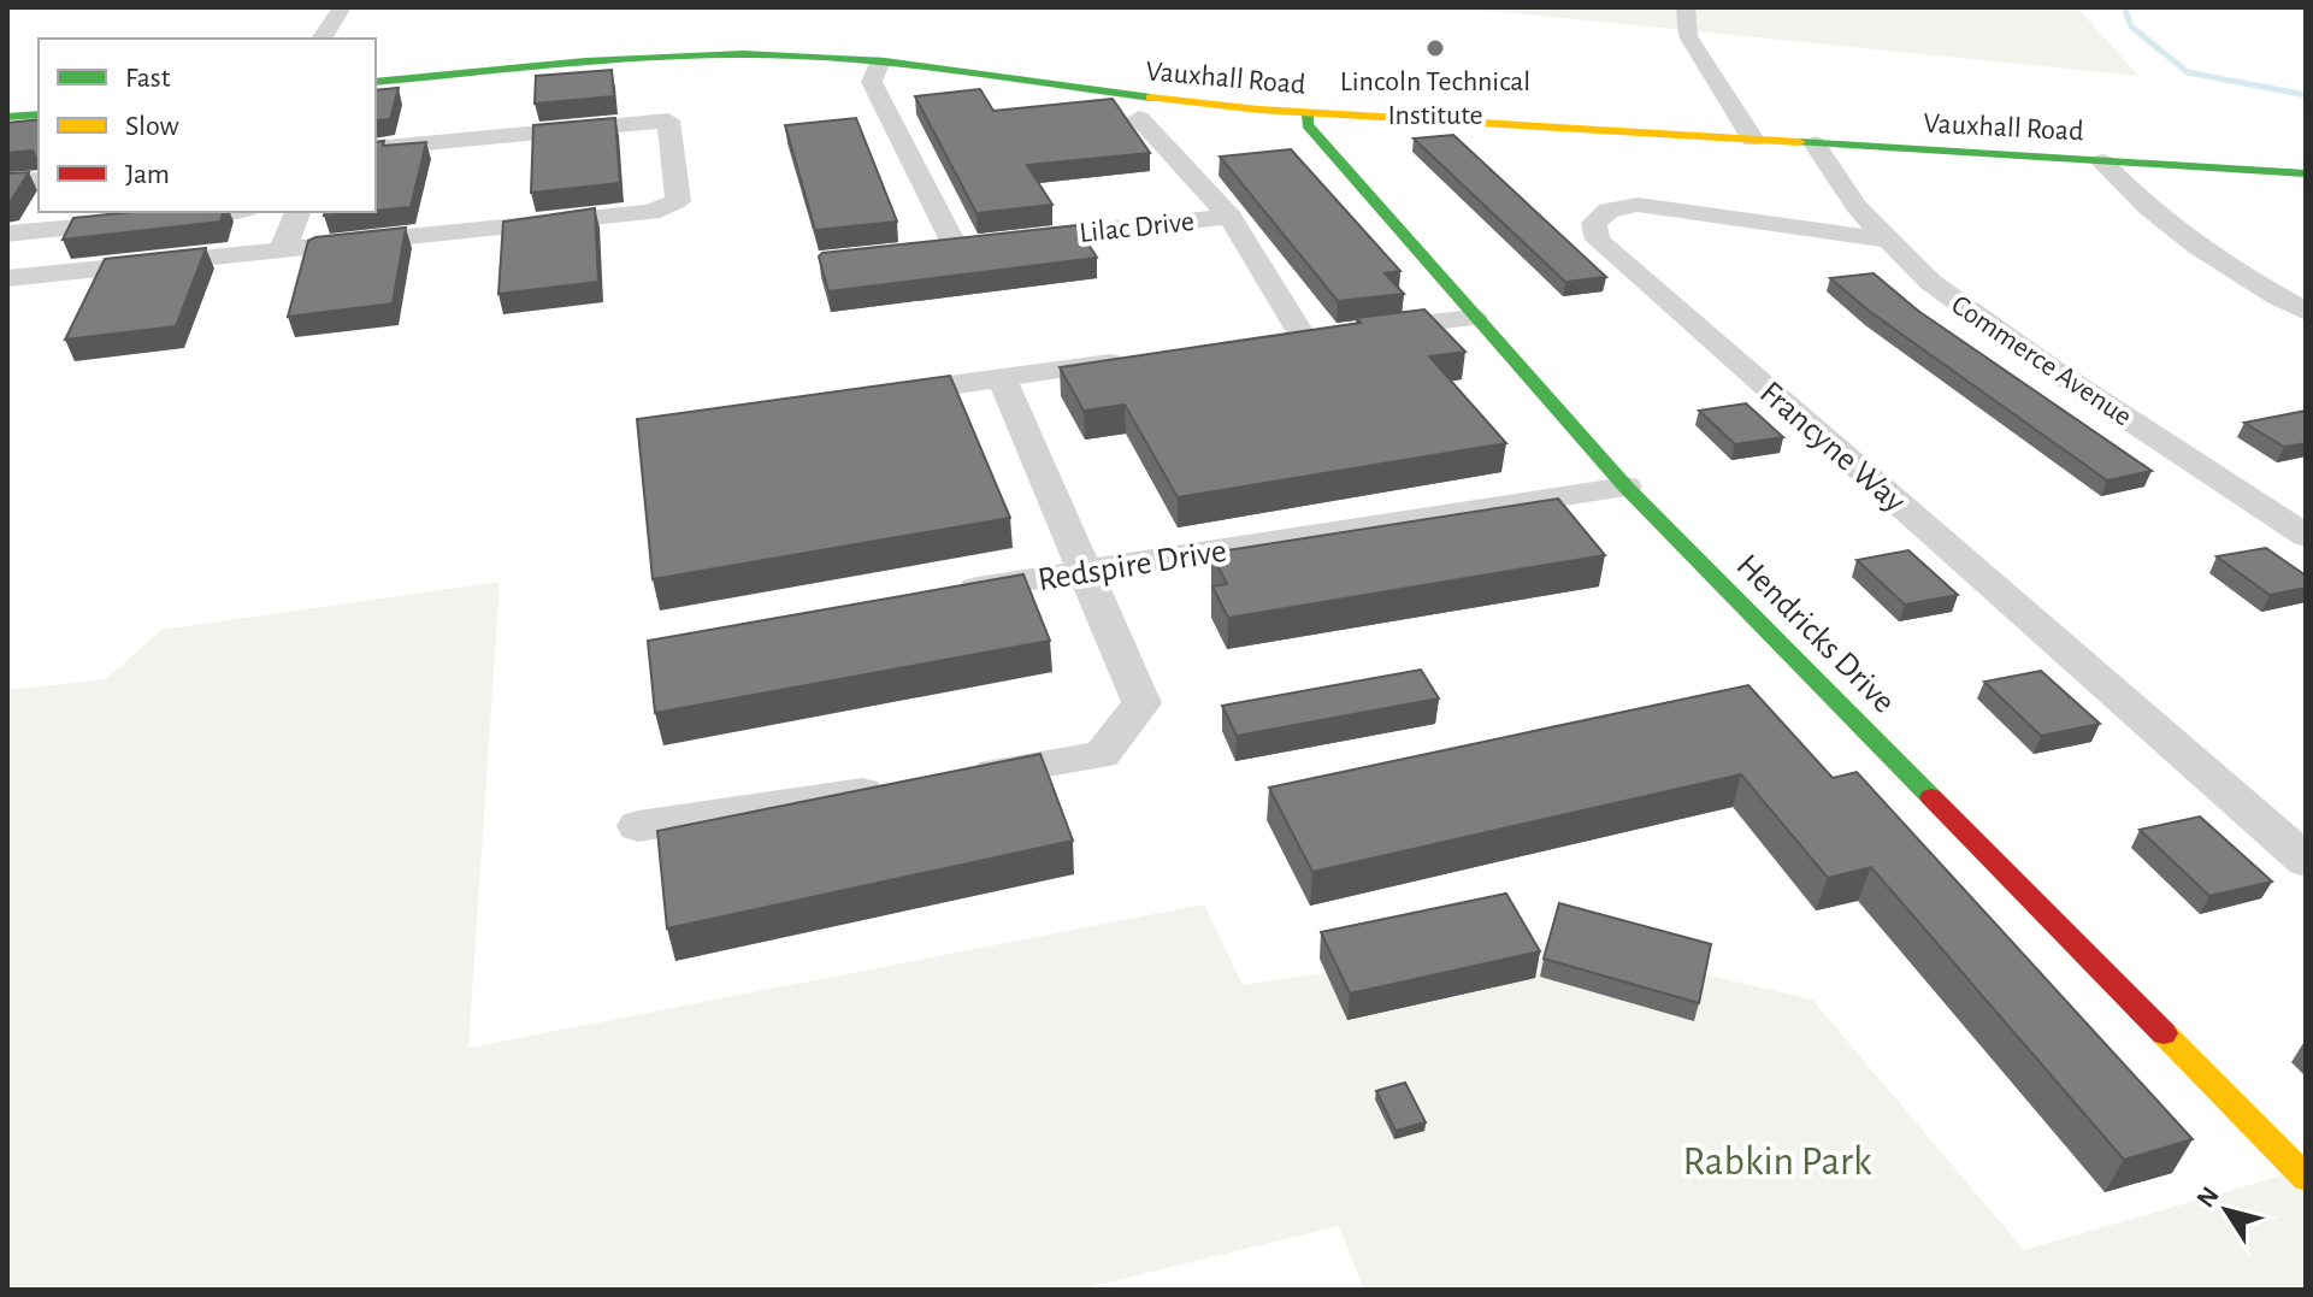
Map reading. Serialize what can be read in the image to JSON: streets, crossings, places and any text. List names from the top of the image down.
{
  "streets": {
    "street": [
      "Vauxhall Road",
      "Lilac Drive",
      "Commerce Avenue",
      "Francyne Way",
      "Redspire Drive",
      "Hendricks Drive"
    ]
  },
  "crossings": [
    ["Vauxhall Road", "Commerce Avenue"],
    ["Vauxhall Road", "Hendricks Drive"],
    ["Commerce Avenue", "Francyne Way"],
    ["Redspire Drive", "Hendricks Drive"]
  ],
  "parks": ["Rabkin Park"],
  "places": ["Lincoln Technical Institute"],
  "legend": ["Fast", "Slow", "Jam"],
  "north": "top left"
}
